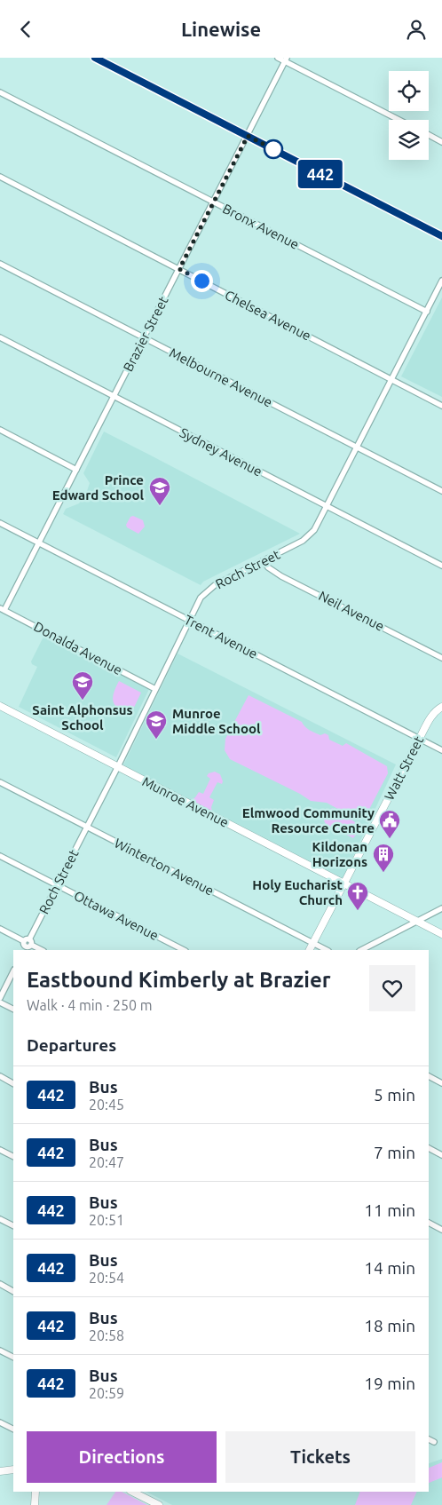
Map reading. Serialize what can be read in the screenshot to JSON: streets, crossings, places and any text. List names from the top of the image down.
{
  "streets": {
    "street": [
      "Bronx Avenue",
      "Chelsea Avenue",
      "Brazier Street",
      "Melbourne Avenue",
      "Sydney Avenue",
      "Roch Street",
      "Neil Avenue",
      "Trent Avenue",
      "Donalda Avenue",
      "Watt Street",
      "Munroe Avenue",
      "Winterton Avenue",
      "Ottawa Avenue"
    ]
  },
  "crossings": [
    ["Bronx Avenue", "Brazier Street"],
    ["Bronx Avenue", "Roch Street"],
    ["Chelsea Avenue", "Brazier Street"],
    ["Chelsea Avenue", "Roch Street"],
    ["Brazier Street", "Melbourne Avenue"],
    ["Brazier Street", "Sydney Avenue"],
    ["Brazier Street", "Trent Avenue"],
    ["Brazier Street", "Donalda Avenue"],
    ["Melbourne Avenue", "Roch Street"],
    ["Sydney Avenue", "Roch Street"],
    ["Roch Street", "Neil Avenue"],
    ["Roch Street", "Trent Avenue"],
    ["Roch Street", "Donalda Avenue"],
    ["Roch Street", "Munroe Avenue"],
    ["Roch Street", "Winterton Avenue"],
    ["Roch Street", "Ottawa Avenue"],
    ["Trent Avenue", "Watt Street"],
    ["Watt Street", "Munroe Avenue"],
    ["Watt Street", "Winterton Avenue"]
  ],
  "places": {
    "school or university": ["Prince Edward School", "Saint Alphonsus School", "Munroe Middle School"],
    "public building": ["Elmwood Community Resource Centre"],
    "building": ["Kildonan Horizons"],
    "church": ["Holy Eucharist Church"]
  },
  "lines": ["bus line 442"],
  "page": {
    "header": "Linewise",
    "on_map": "442",
    "heading": [
      ["Eastbound Kimberly at Brazier", "Walk · 4 min · 250 m"],
      "Departures"
    ],
    "list": [
      {
        "mark": "442",
        "name": "Bus",
        "note": "20:45",
        "value": "5 min"
      },
      {
        "mark": "442",
        "name": "Bus",
        "note": "20:47",
        "value": "7 min"
      },
      {
        "mark": "442",
        "name": "Bus",
        "note": "20:51",
        "value": "11 min"
      },
      {
        "mark": "442",
        "name": "Bus",
        "note": "20:54",
        "value": "14 min"
      },
      {
        "mark": "442",
        "name": "Bus",
        "note": "20:58",
        "value": "18 min"
      },
      {
        "mark": "442",
        "name": "Bus",
        "note": "20:59",
        "value": "19 min"
      }
    ],
    "buttons": ["Directions", "Tickets"]
  }
}
